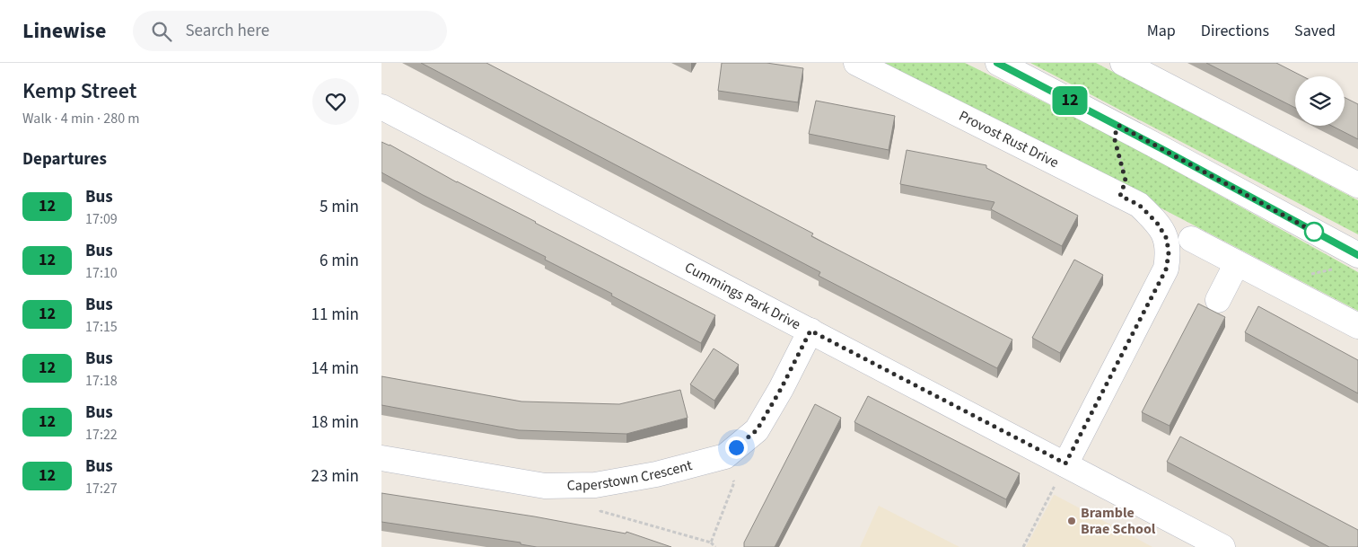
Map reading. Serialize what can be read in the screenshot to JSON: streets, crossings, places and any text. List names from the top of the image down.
{
  "streets": {
    "street": ["Provost Rust Drive", "Cummings Park Drive", "Caperstown Crescent"]
  },
  "crossings": [
    ["Provost Rust Drive", "Cummings Park Drive"],
    ["Cummings Park Drive", "Caperstown Crescent"]
  ],
  "places": ["Bramble Brae School"],
  "lines": ["bus line 12"],
  "page": {
    "header": "Linewise",
    "search": "Search here",
    "nav": ["Map", "Directions", "Saved"],
    "heading": [
      ["Kemp Street", "Walk · 4 min · 280 m"],
      "Departures"
    ],
    "on_map": "12",
    "list": [
      {
        "mark": "12",
        "name": "Bus",
        "note": "17:09",
        "value": "5 min"
      },
      {
        "mark": "12",
        "name": "Bus",
        "note": "17:10",
        "value": "6 min"
      },
      {
        "mark": "12",
        "name": "Bus",
        "note": "17:15",
        "value": "11 min"
      },
      {
        "mark": "12",
        "name": "Bus",
        "note": "17:18",
        "value": "14 min"
      },
      {
        "mark": "12",
        "name": "Bus",
        "note": "17:22",
        "value": "18 min"
      },
      {
        "mark": "12",
        "name": "Bus",
        "note": "17:27",
        "value": "23 min"
      }
    ]
  }
}
